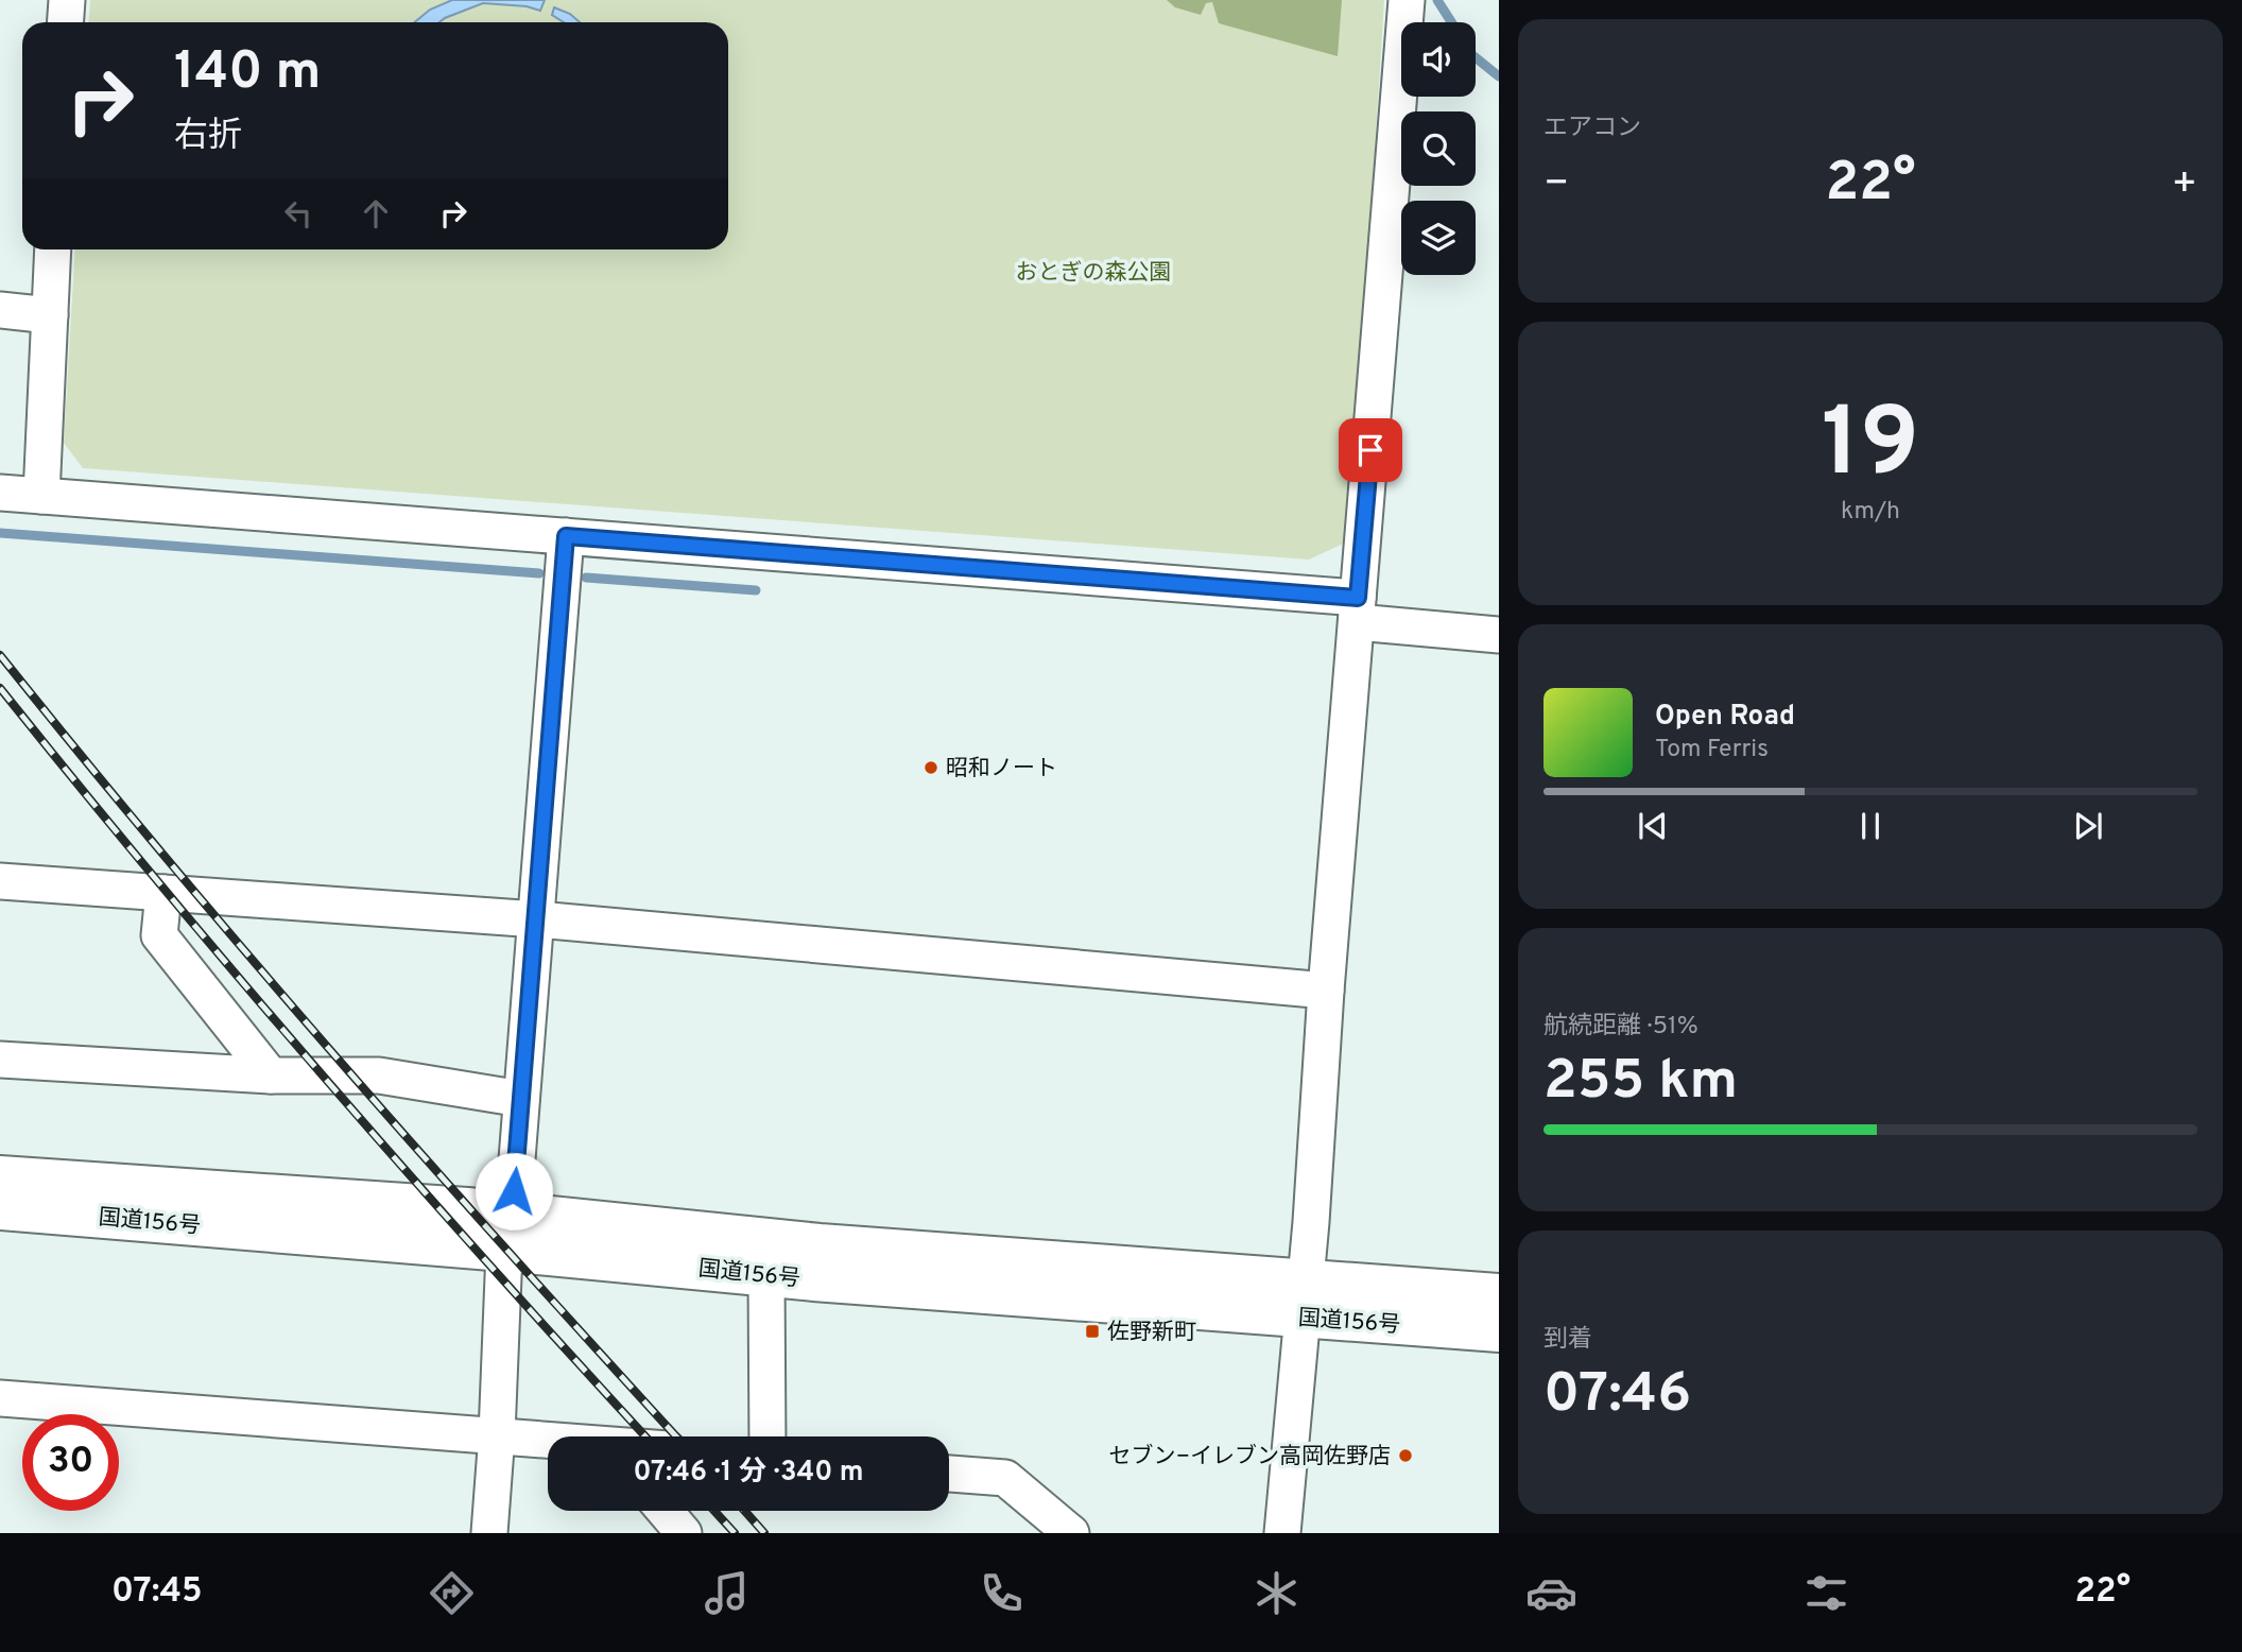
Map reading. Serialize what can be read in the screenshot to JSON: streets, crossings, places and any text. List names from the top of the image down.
{
  "streets": {
    "highway": ["国道156号"]
  },
  "parks": ["おとぎの森公園"],
  "places": {
    "other": ["昭和ノート", "セブン−イレブン高岡佐野店"],
    "transit": ["佐野新町"]
  },
  "page": {
    "tile": [
      "エアコン",
      ["19", "km/h"],
      ["航続距離 · 51%", "255 km"],
      ["到着", "07:46"]
    ],
    "turn": ["140 m", "右折"],
    "heat": ["−", "22°", "+"],
    "song": ["Open Road", "Tom Ferris"],
    "limit": "30",
    "trip": "07:46 · 1 分 · 340 m",
    "tabs": ["07:45", "22°"]
  }
}
